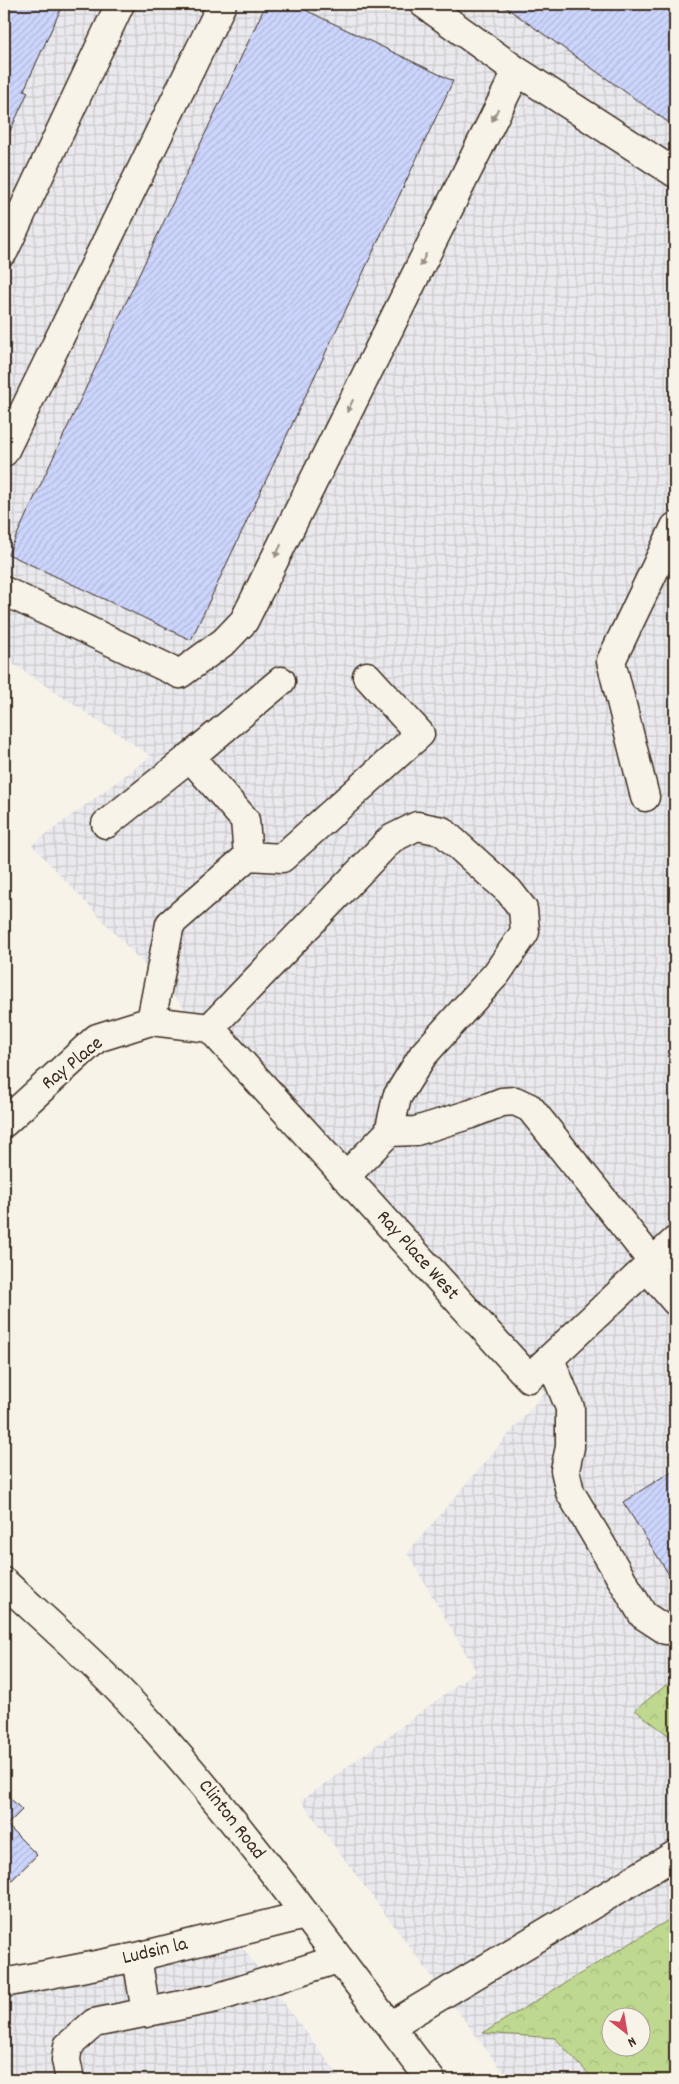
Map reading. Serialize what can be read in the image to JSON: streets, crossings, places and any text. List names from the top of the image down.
{
  "streets": {
    "street": [
      "Ray Place",
      "Ray Place West",
      "Clinton Road",
      "Ludsin la"
    ]
  },
  "crossings": [
    ["Clinton Road", "Ludsin la"]
  ],
  "north": "bottom right"
}
